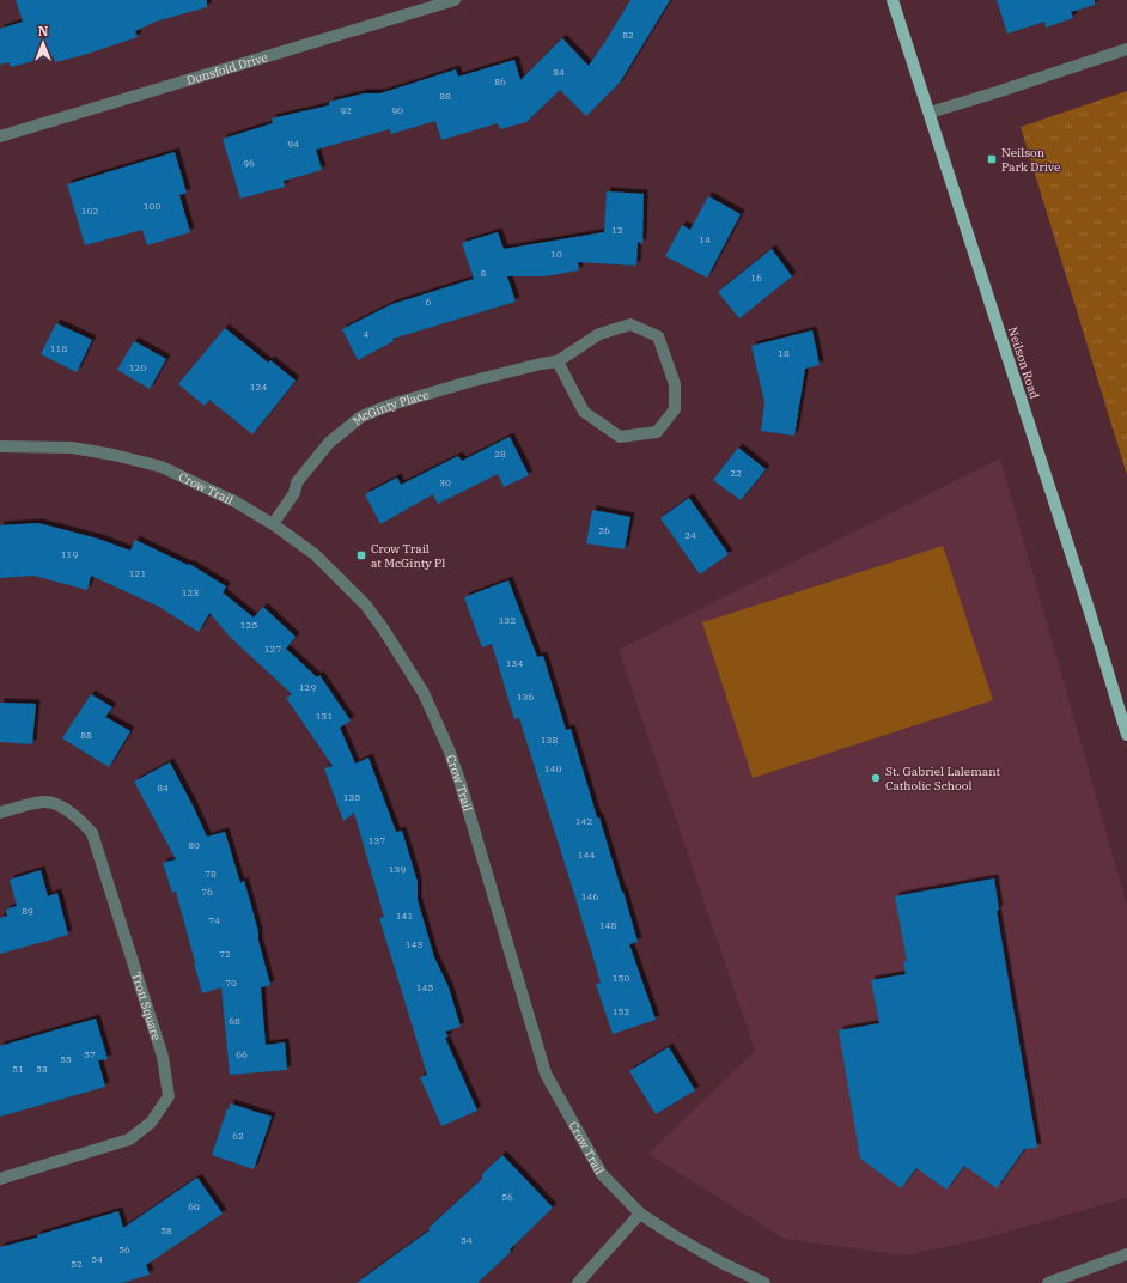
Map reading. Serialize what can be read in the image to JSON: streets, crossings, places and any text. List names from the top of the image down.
{
  "streets": {
    "main road": ["Neilson Road"],
    "street": [
      "Dunsfold Drive",
      "McGinty Place",
      "Crow Trail",
      "Trott Square"
    ]
  },
  "crossings": [
    ["McGinty Place", "Crow Trail"]
  ],
  "places": {
    "transit": ["Neilson Park Drive", "Crow Trail at McGinty Pl"],
    "other": ["St. Gabriel Lalemant Catholic School"]
  },
  "house_numbers": [
    "82",
    "84",
    "86",
    "88",
    "92",
    "90",
    "94",
    "96",
    "100",
    "102",
    "12",
    "14",
    "10",
    "8",
    "16",
    "6",
    "4",
    "118",
    "18",
    "120",
    "124",
    "28",
    "22",
    "30",
    "26",
    "24",
    "119",
    "121",
    "123",
    "132",
    "125",
    "127",
    "134",
    "129",
    "136",
    "131",
    "88",
    "138",
    "140",
    "84",
    "135",
    "142",
    "137",
    "80",
    "144",
    "139",
    "78",
    "76",
    "146",
    "89",
    "141",
    "74",
    "148",
    "143",
    "72",
    "150",
    "70",
    "145",
    "152",
    "68",
    "57",
    "66",
    "55",
    "51",
    "53",
    "62",
    "56",
    "60",
    "58",
    "54",
    "56",
    "54",
    "52"
  ],
  "north": "top"
}
